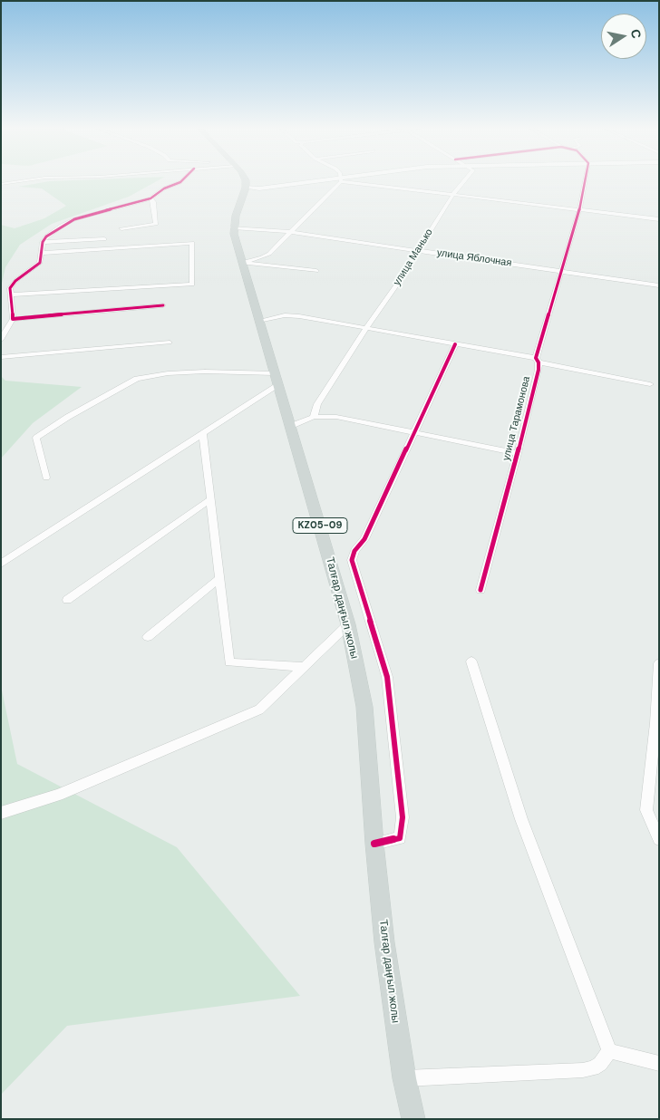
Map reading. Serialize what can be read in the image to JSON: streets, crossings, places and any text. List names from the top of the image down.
{
  "streets": {
    "main road": ["KZ05-09", "Талғар даңғыл жолы"],
    "street": ["улица Манько", "улица Яблочная", "улица Тарамонова"]
  },
  "crossings": [
    ["улица Манько", "улица Яблочная"],
    ["улица Яблочная", "улица Тарамонова"],
    ["улица Яблочная", "Талғар даңғыл жолы"]
  ],
  "north": "right"
}
